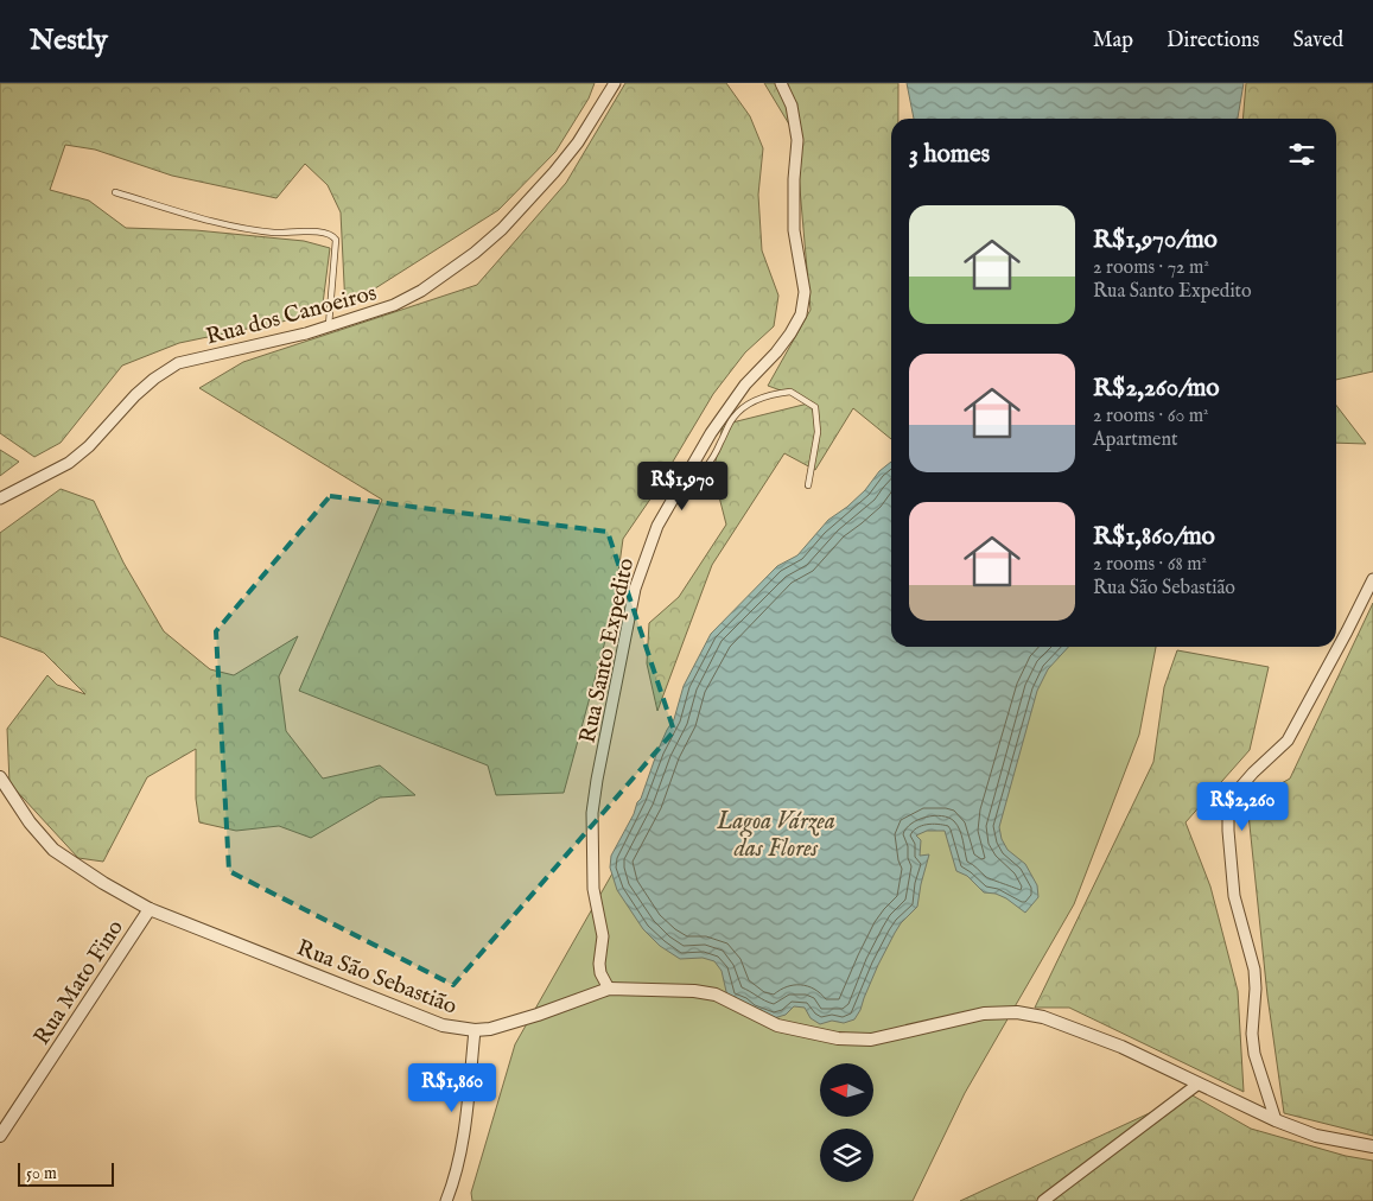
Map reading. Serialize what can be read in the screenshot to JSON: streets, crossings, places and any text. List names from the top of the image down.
{
  "streets": {
    "street": [
      "Rua dos Canoeiros",
      "Rua Santo Expedito",
      "Rua São Sebastião",
      "Rua Mato Fino"
    ]
  },
  "crossings": [
    ["Rua Santo Expedito", "Rua São Sebastião"],
    ["Rua São Sebastião", "Rua Mato Fino"]
  ],
  "water": ["Lagoa Várzea das Flores"],
  "scale_bar": "50 m",
  "north": "left",
  "page": {
    "header": "Nestly",
    "nav": ["Map", "Directions", "Saved"],
    "heading": "3 homes",
    "list": [
      {
        "name": "R$1,970/mo",
        "note": "2 rooms · 72 m² · Rua Santo Expedito"
      },
      {
        "name": "R$2,260/mo",
        "note": "2 rooms · 60 m² · Apartment"
      },
      {
        "name": "R$1,860/mo",
        "note": "2 rooms · 68 m² · Rua São Sebastião"
      }
    ],
    "price": ["R$1,970", "R$2,260", "R$1,860"],
    "scale": "50 m"
  }
}
